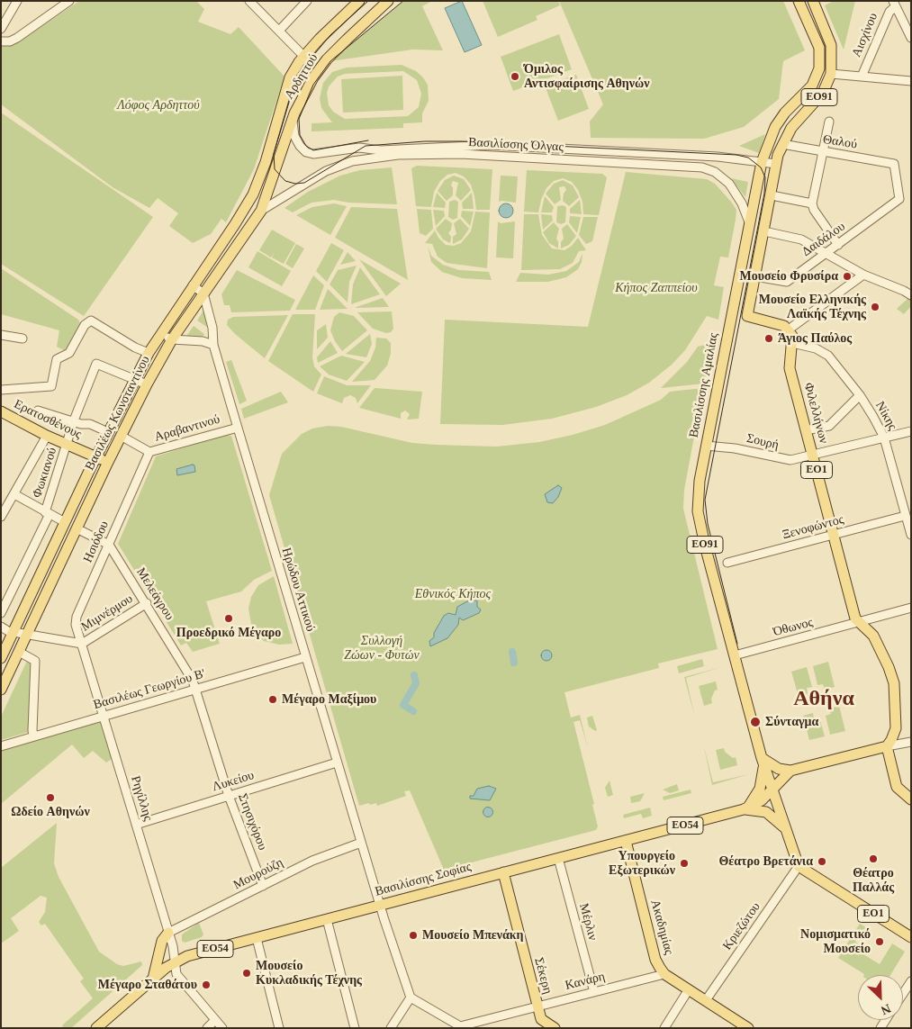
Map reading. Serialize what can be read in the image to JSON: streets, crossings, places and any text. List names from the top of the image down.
{
  "streets": {
    "main road": [
      "Αρδηττού",
      "ΕΟ91",
      "Βασιλίσσης Αμαλίας",
      "Βασιλέως Κωνσταντίνου",
      "Φιλελλήνων",
      "Ερατοσθένους",
      "ΕΟ1",
      "ΕΟ54",
      "Βασιλίσσης Σοφίας",
      "Ακαδημίας",
      "Σέκερη"
    ],
    "street": [
      "Αισχίνου",
      "Θαλού",
      "Βασιλίσσης Όλγας",
      "Δαιδάλου",
      "Νίκης",
      "Αραβαντινού",
      "Σουρή",
      "Φωκιανού",
      "Ξενοφώντος",
      "Ησιόδου",
      "Ηρώδου Αττικού",
      "Μελεάγρου",
      "Μιμνέρμου",
      "Όθωνος",
      "Βασιλέως Γεωργίου Β'",
      "Λυκείου",
      "Ρηγίλλης",
      "Στησιχόρου",
      "Μουρούζη",
      "Μέρλιν",
      "Κριεζώτου",
      "Κανάρη"
    ]
  },
  "crossings": [
    ["Αρδηττού", "Βασιλίσσης Όλγας"],
    ["Αρδηττού", "Βασιλέως Κωνσταντίνου"],
    ["ΕΟ91", "Θαλού"],
    ["ΕΟ91", "Βασιλίσσης Όλγας"],
    ["ΕΟ91", "Δαιδάλου"],
    ["ΕΟ91", "Φιλελλήνων"],
    ["Θαλού", "Δαιδάλου"],
    ["Βασιλίσσης Όλγας", "Βασιλίσσης Αμαλίας"],
    ["Βασιλίσσης Όλγας", "Βασιλέως Κωνσταντίνου"],
    ["Βασιλίσσης Αμαλίας", "Φιλελλήνων"],
    ["Βασιλίσσης Αμαλίας", "Σουρή"],
    ["Βασιλίσσης Αμαλίας", "ΕΟ1"],
    ["Βασιλίσσης Αμαλίας", "Όθωνος"],
    ["Βασιλίσσης Αμαλίας", "ΕΟ54"],
    ["Βασιλίσσης Αμαλίας", "Βασιλίσσης Σοφίας"],
    ["Βασιλίσσης Αμαλίας", "Κριεζώτου"],
    ["Βασιλέως Κωνσταντίνου", "Ερατοσθένους"],
    ["Βασιλέως Κωνσταντίνου", "Αραβαντινού"],
    ["Βασιλέως Κωνσταντίνου", "Φωκιανού"],
    ["Βασιλέως Κωνσταντίνου", "Ηρώδου Αττικού"],
    ["Φιλελλήνων", "Νίκης"],
    ["Φιλελλήνων", "Σουρή"],
    ["Φιλελλήνων", "ΕΟ1"],
    ["Φιλελλήνων", "Ξενοφώντος"],
    ["Φιλελλήνων", "Όθωνος"],
    ["Φιλελλήνων", "ΕΟ54"],
    ["Νίκης", "Σουρή"],
    ["Νίκης", "Ξενοφώντος"],
    ["Ερατοσθένους", "Φωκιανού"],
    ["Αραβαντινού", "Ησιόδου"],
    ["Αραβαντινού", "Ηρώδου Αττικού"],
    ["ΕΟ1", "Όθωνος"],
    ["ΕΟ1", "ΕΟ54"],
    ["ΕΟ1", "Κριεζώτου"],
    ["Ησιόδου", "Μελεάγρου"],
    ["Ησιόδου", "Μιμνέρμου"],
    ["Ησιόδου", "Ρηγίλλης"],
    ["Ηρώδου Αττικού", "Βασιλέως Γεωργίου Β'"],
    ["Ηρώδου Αττικού", "Λυκείου"],
    ["Ηρώδου Αττικού", "Μουρούζη"],
    ["Ηρώδου Αττικού", "Βασιλίσσης Σοφίας"],
    ["Μελεάγρου", "Μιμνέρμου"],
    ["Μελεάγρου", "Βασιλέως Γεωργίου Β'"],
    ["Μελεάγρου", "Στησιχόρου"],
    ["Μιμνέρμου", "Ρηγίλλης"],
    ["Όθωνος", "ΕΟ54"],
    ["Βασιλέως Γεωργίου Β'", "Ρηγίλλης"],
    ["Βασιλέως Γεωργίου Β'", "Στησιχόρου"],
    ["Λυκείου", "Ρηγίλλης"],
    ["Λυκείου", "Στησιχόρου"],
    ["Ρηγίλλης", "Μουρούζη"],
    ["Ρηγίλλης", "Βασιλίσσης Σοφίας"],
    ["Στησιχόρου", "Μουρούζη"],
    ["ΕΟ54", "Βασιλίσσης Σοφίας"],
    ["Βασιλίσσης Σοφίας", "Μέρλιν"],
    ["Βασιλίσσης Σοφίας", "Ακαδημίας"],
    ["Βασιλίσσης Σοφίας", "Σέκερη"],
    ["Μέρλιν", "Κανάρη"],
    ["Κριεζώτου", "Ακαδημίας"],
    ["Ακαδημίας", "Κανάρη"],
    ["Σέκερη", "Κανάρη"]
  ],
  "districts": ["Αθήνα"],
  "parks": [
    "Λόφος Αρδηττού",
    "Κήπος Ζαππείου",
    "Εθνικός Κήπος",
    "Συλλογή Ζώων - Φυτών"
  ],
  "places": [
    "Όμιλος Αντισφαίρισης Αθηνών",
    "Μουσείο Φρυσίρα",
    "Μουσείο Ελληνικής Λαϊκής Τέχνης",
    "Άγιος Παύλος",
    "Προεδρικό Μέγαρο",
    "Μέγαρο Μαξίμου",
    "Σύνταγμα",
    "Ωδείο Αθηνών",
    "Θέατρο Παλλάς",
    "Θέατρο Βρετάνια",
    "Υπουργείο Εξωτερικών",
    "Μουσείο Μπενάκη",
    "Νομισματικό Μουσείο",
    "Μουσείο Κυκλαδικής Τέχνης",
    "Μέγαρο Σταθάτου"
  ],
  "north": "bottom right"
}
